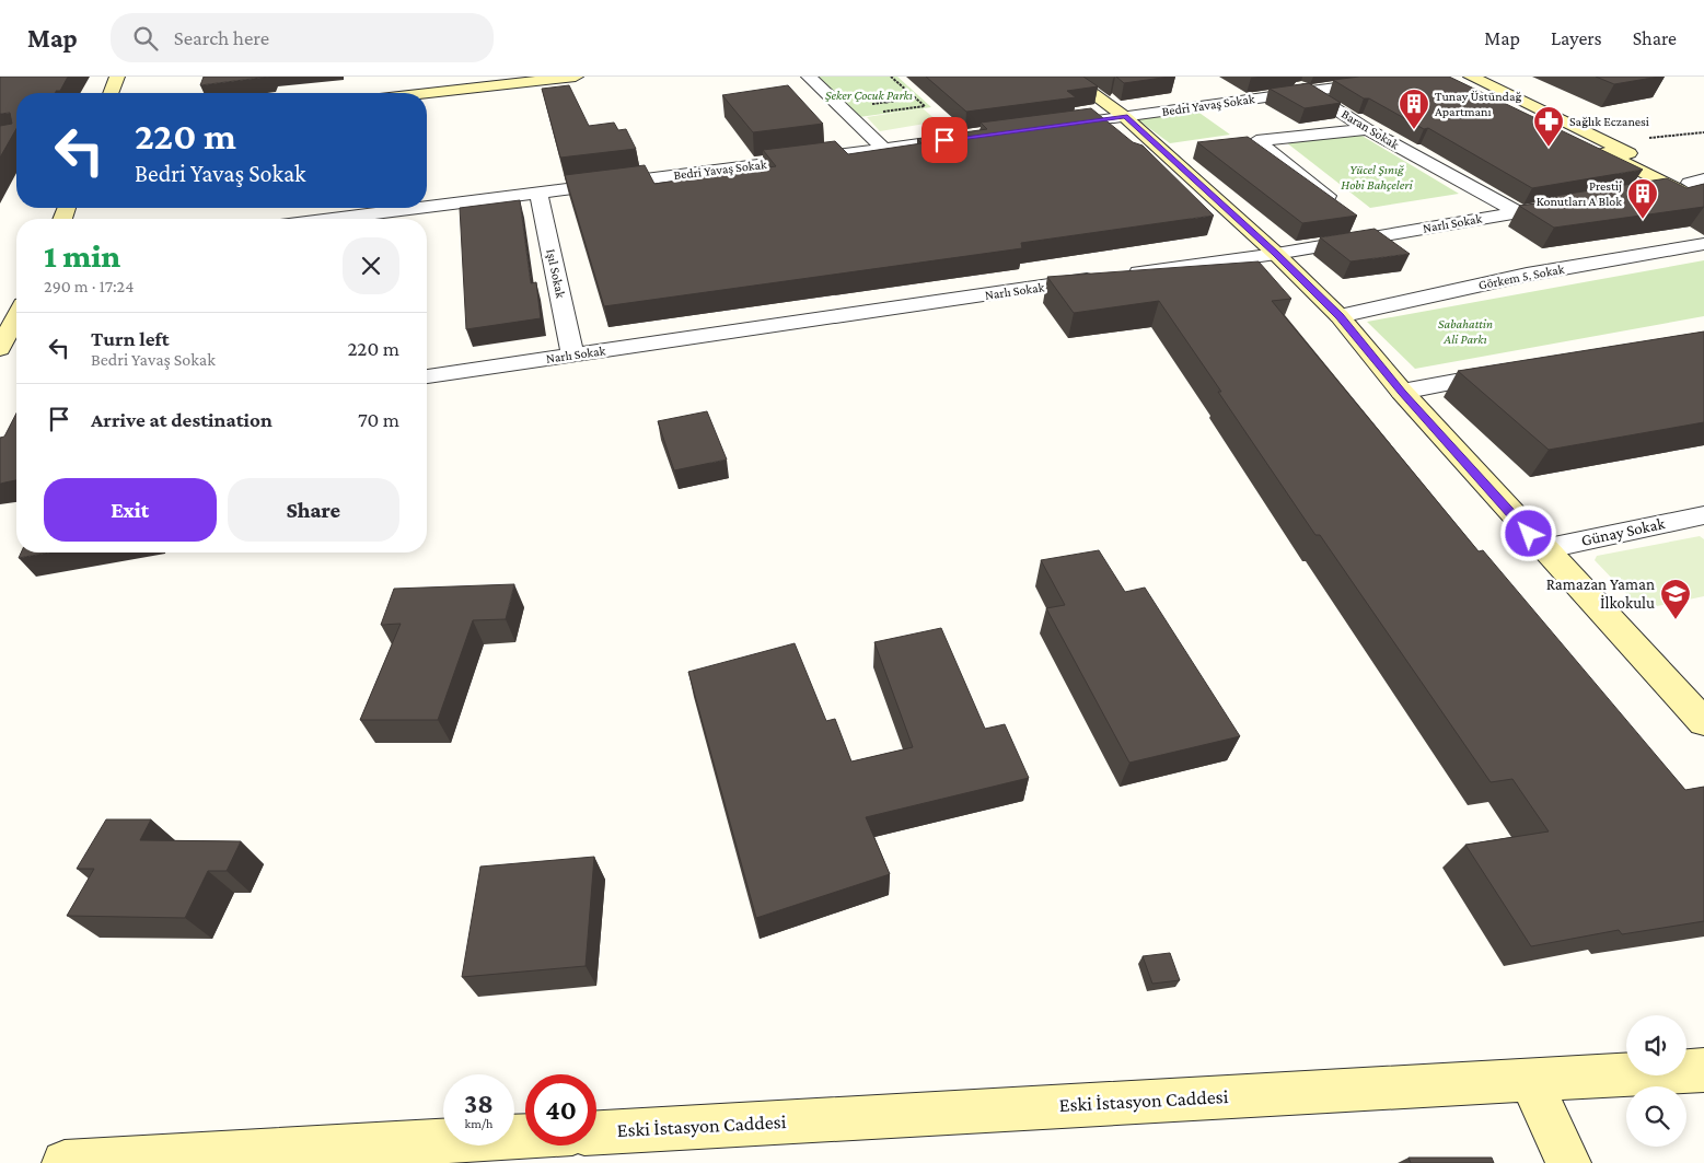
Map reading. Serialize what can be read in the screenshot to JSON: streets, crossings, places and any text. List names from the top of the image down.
{
  "streets": {
    "street": [
      "Bedri Yavaş Sokak",
      "Baran Sokak",
      "Narlı Sokak",
      "Işıl Sokak",
      "Görkem 5. Sokak",
      "Günay Sokak",
      "Eski İstasyon Caddesi"
    ]
  },
  "crossings": [
    ["Bedri Yavaş Sokak", "Baran Sokak"],
    ["Bedri Yavaş Sokak", "Işıl Sokak"],
    ["Baran Sokak", "Narlı Sokak"],
    ["Narlı Sokak", "Işıl Sokak"]
  ],
  "parks": ["Şeker Çocuk Parkı", "Yücel Şınığ Hobi Bahçeleri", "Sabahattin Ali Parkı"],
  "places": {
    "building": ["Tunay Üstündağ Apartmanı", "Prestij Konutları A Blok"],
    "pharmacy": ["Sağlık Eczanesi"],
    "school or university": ["Ramazan Yaman İlkokulu"]
  },
  "page": {
    "header": "Map",
    "search": "Search here",
    "nav": ["Map", "Layers", "Share"],
    "turn": ["220 m", "Bedri Yavaş Sokak"],
    "heading": ["1 min", "290 m · 17:24"],
    "list": [
      {
        "name": "Turn left",
        "note": "Bedri Yavaş Sokak",
        "value": "220 m"
      },
      {
        "name": "Arrive at destination",
        "value": "70 m"
      }
    ],
    "buttons": ["Exit", "Share"],
    "speed": "38 km/h",
    "limit": "40"
  }
}
